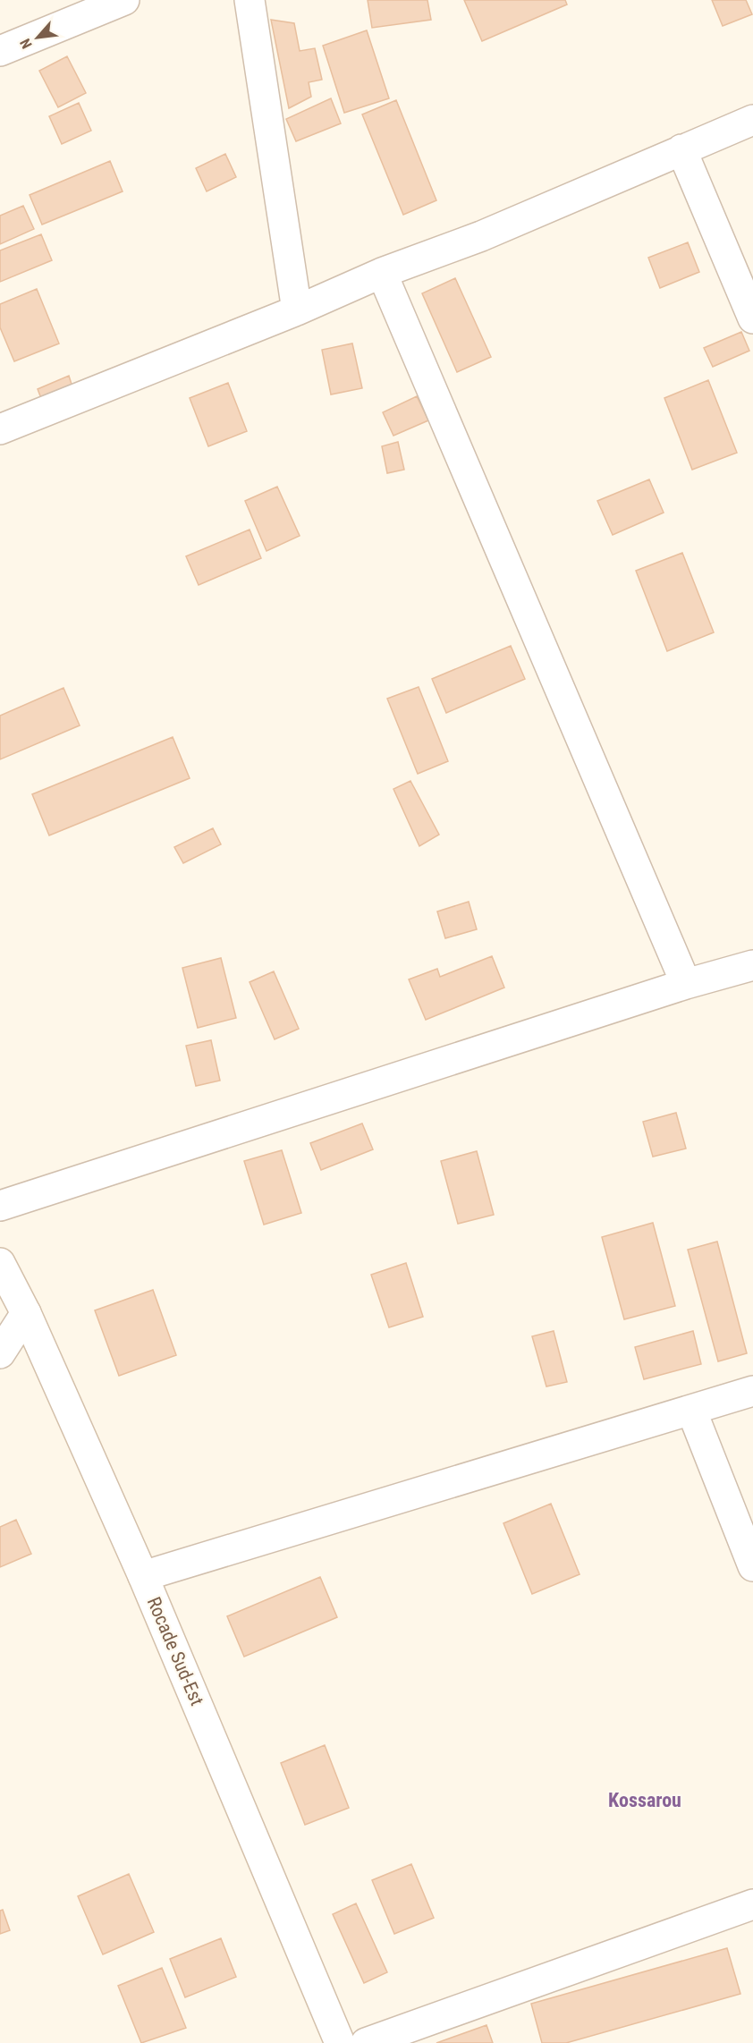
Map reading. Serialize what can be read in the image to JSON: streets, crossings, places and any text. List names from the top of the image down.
{
  "streets": {
    "street": ["Rocade Sud-Est"]
  },
  "districts": ["Kossarou"],
  "north": "bottom left"
}
